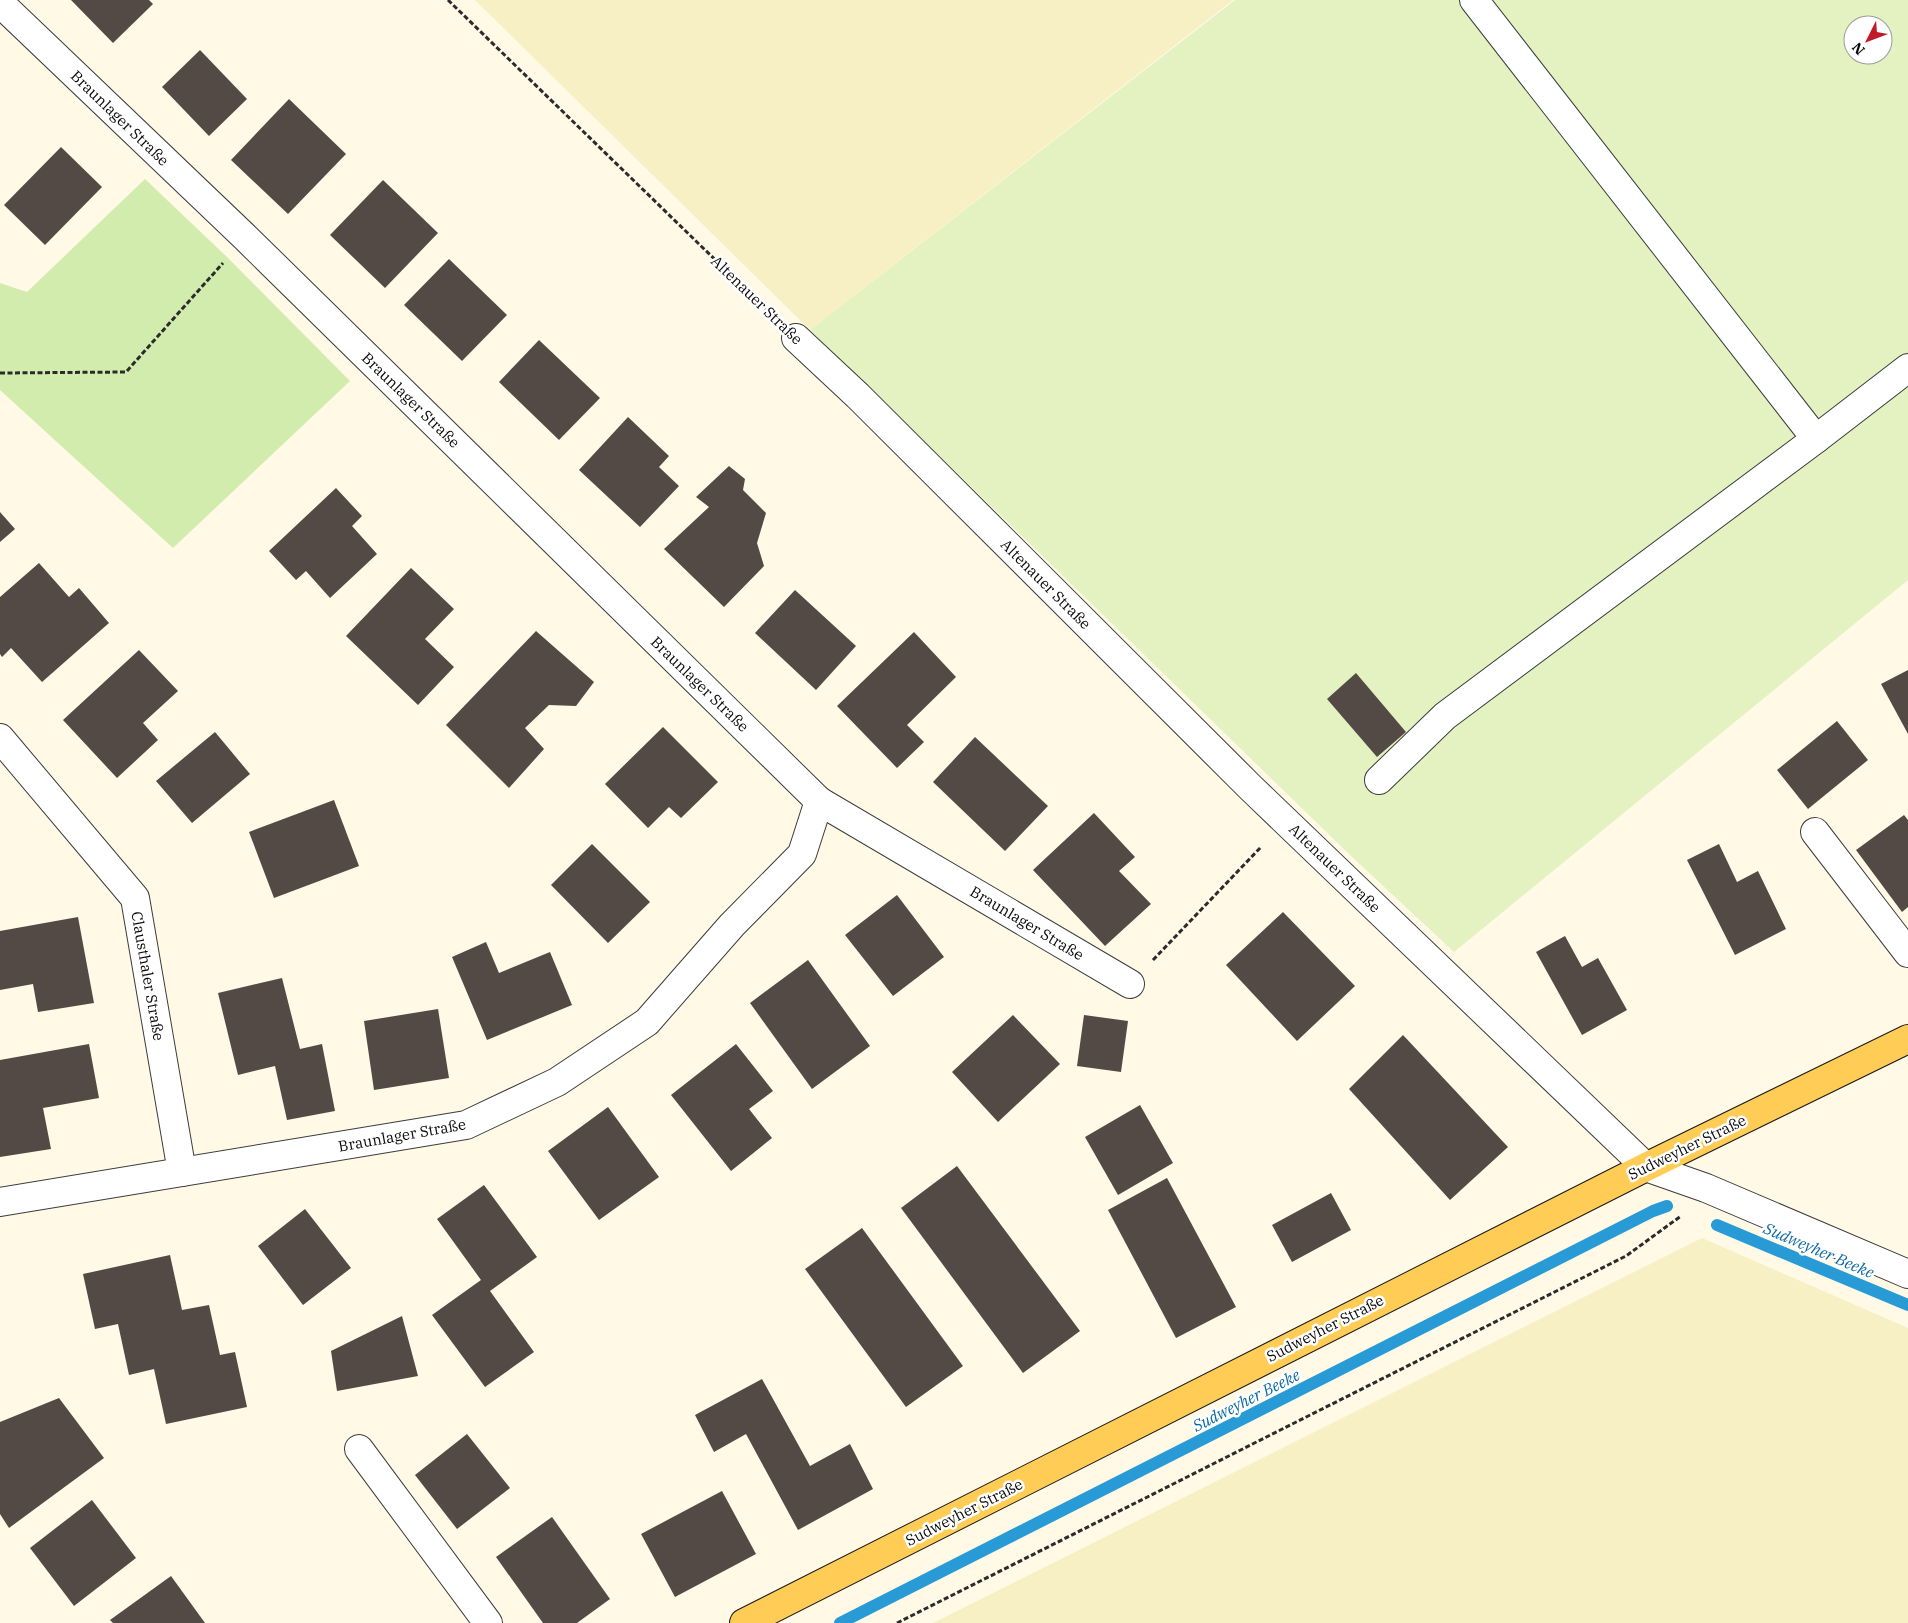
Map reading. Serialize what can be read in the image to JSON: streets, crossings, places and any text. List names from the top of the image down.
{
  "streets": {
    "main road": ["Sudweyher Straße"],
    "street": ["Braunlager Straße", "Altenauer Straße", "Clausthaler Straße"]
  },
  "crossings": [
    ["Braunlager Straße", "Clausthaler Straße"],
    ["Altenauer Straße", "Sudweyher Straße"]
  ],
  "water": ["Sudweyher Beeke"],
  "north": "bottom left"
}
